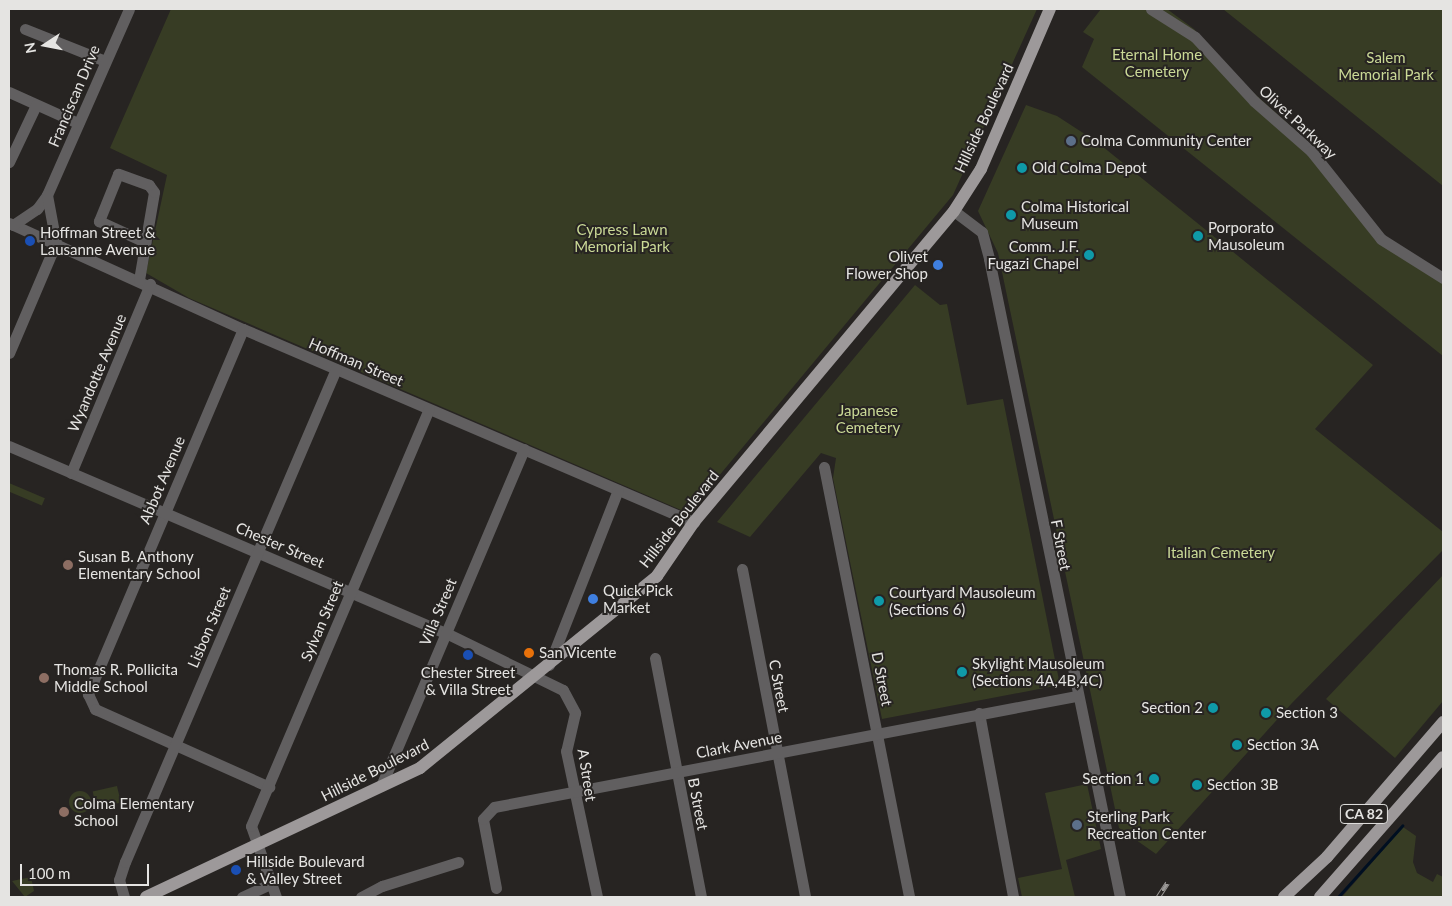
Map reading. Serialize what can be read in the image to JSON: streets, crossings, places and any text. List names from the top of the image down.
{
  "streets": {
    "main road": ["Hillside Boulevard", "CA 82"],
    "street": [
      "Franciscan Drive",
      "Olivet Parkway",
      "Hoffman Street",
      "Wyandotte Avenue",
      "Abbot Avenue",
      "Chester Street",
      "F Street",
      "Villa Street",
      "Sylvan Street",
      "Lisbon Street",
      "D Street",
      "C Street",
      "Clark Avenue",
      "A Street",
      "B Street"
    ]
  },
  "crossings": [
    ["Franciscan Drive", "Hoffman Street"],
    ["Hillside Boulevard", "Hoffman Street"],
    ["Hillside Boulevard", "Chester Street"],
    ["Hillside Boulevard", "F Street"],
    ["Hillside Boulevard", "Villa Street"],
    ["Hillside Boulevard", "Sylvan Street"],
    ["Hillside Boulevard", "A Street"],
    ["Hoffman Street", "Wyandotte Avenue"],
    ["Hoffman Street", "Abbot Avenue"],
    ["Hoffman Street", "Villa Street"],
    ["Hoffman Street", "Sylvan Street"],
    ["Hoffman Street", "Lisbon Street"],
    ["Wyandotte Avenue", "Chester Street"],
    ["Abbot Avenue", "Chester Street"],
    ["Abbot Avenue", "Lisbon Street"],
    ["Chester Street", "Villa Street"],
    ["Chester Street", "Sylvan Street"],
    ["Chester Street", "Lisbon Street"],
    ["Chester Street", "A Street"],
    ["F Street", "Clark Avenue"],
    ["D Street", "Clark Avenue"],
    ["C Street", "Clark Avenue"],
    ["Clark Avenue", "A Street"],
    ["Clark Avenue", "B Street"]
  ],
  "parks": [
    "Eternal Home Cemetery",
    "Salem Memorial Park",
    "Cypress Lawn Memorial Park",
    "Japanese Cemetery",
    "Italian Cemetery"
  ],
  "places": [
    "Colma Community Center",
    "Old Colma Depot",
    "Colma Historical Museum",
    "Porporato Mausoleum",
    "Hoffman Street & Lausanne Avenue",
    "Comm. J.F. Fugazi Chapel",
    "Olivet Flower Shop",
    "Susan B. Anthony Elementary School",
    "Quick Pick Market",
    "Courtyard Mausoleum (Sections 6)",
    "San Vicente",
    "Chester Street & Villa Street",
    "Skylight Mausoleum (Sections 4A,4B,4C)",
    "Thomas R. Pollicita Middle School",
    "Section 2",
    "Section 3",
    "Section 3A",
    "Section 1",
    "Section 3B",
    "Colma Elementary School",
    "Sterling Park Recreation Center",
    "Hillside Boulevard & Valley Street"
  ],
  "scale_bar": "100 m",
  "north": "left"
}
